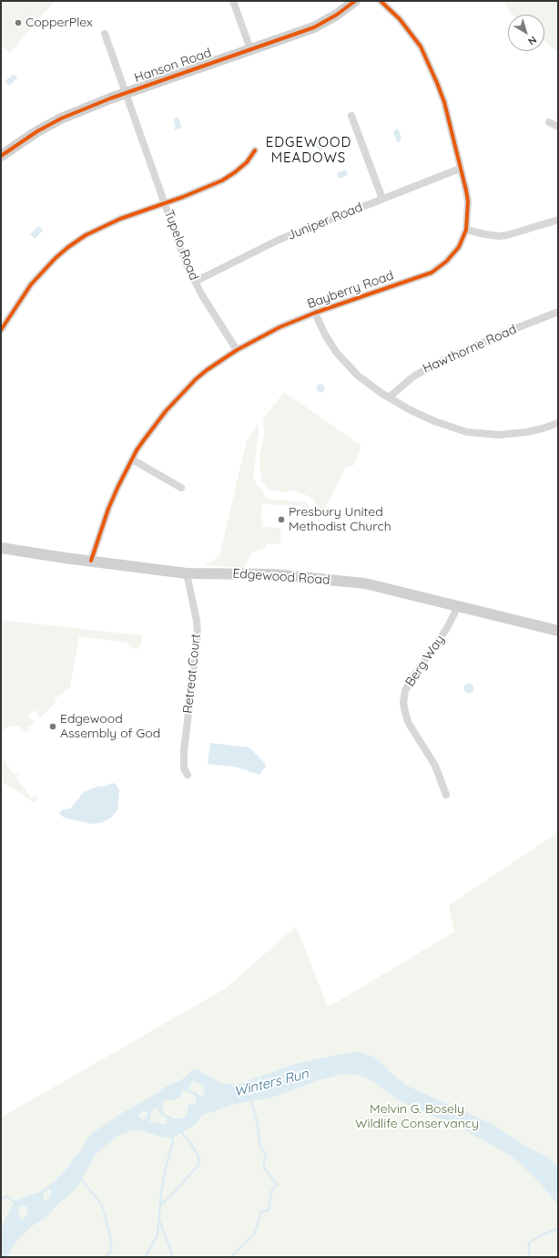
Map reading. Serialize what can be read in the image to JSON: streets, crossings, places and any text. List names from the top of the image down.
{
  "streets": {
    "main road": ["Hanson Road", "Edgewood Road"],
    "street": [
      "Juniper Road",
      "Tupelo Road",
      "Bayberry Road",
      "Hawthorne Road",
      "Berg Way",
      "Retreat Court"
    ]
  },
  "crossings": [
    ["Hanson Road", "Tupelo Road"],
    ["Juniper Road", "Tupelo Road"],
    ["Juniper Road", "Bayberry Road"],
    ["Tupelo Road", "Bayberry Road"],
    ["Bayberry Road", "Edgewood Road"],
    ["Edgewood Road", "Berg Way"],
    ["Edgewood Road", "Retreat Court"]
  ],
  "districts": ["EDGEWOOD MEADOWS"],
  "water": ["Winters Run"],
  "parks": ["Melvin G. Bosely Wildlife Conservancy"],
  "places": ["CopperPlex", "Presbury United Methodist Church", "Edgewood Assembly of God"],
  "north": "bottom right"
}
